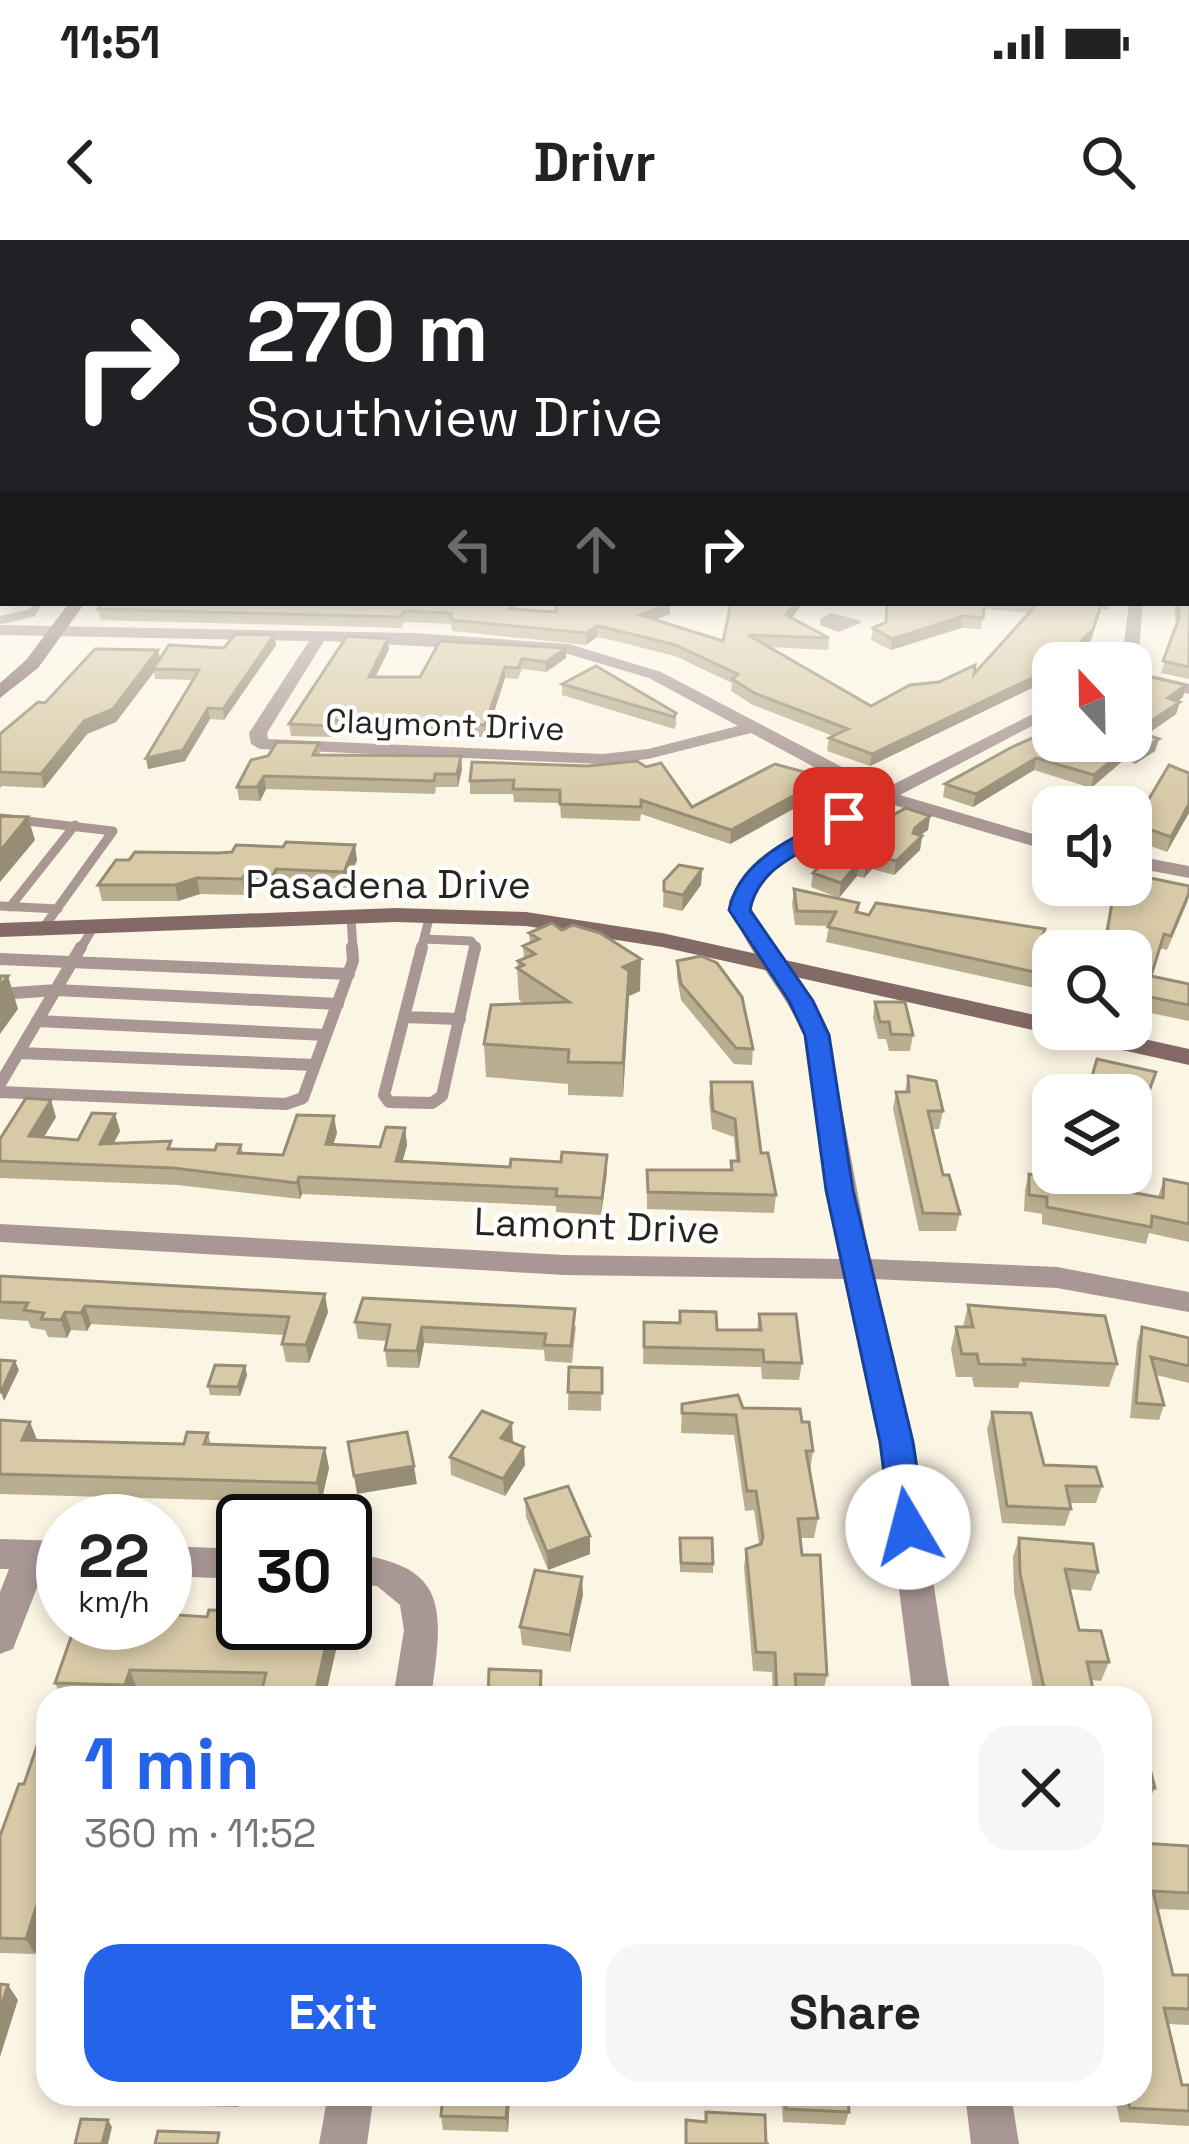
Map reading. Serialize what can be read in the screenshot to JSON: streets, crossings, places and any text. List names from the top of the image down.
{
  "streets": {
    "street": ["Claymont Drive", "Pasadena Drive", "Lamont Drive"]
  },
  "north": "top",
  "page": {
    "status": "11:51",
    "header": "Drivr",
    "turn": ["270 m", "Southview Drive"],
    "speed": "22 km/h",
    "limit": "30",
    "heading": ["1 min", "360 m · 11:52"],
    "buttons": ["Exit", "Share"]
  }
}
